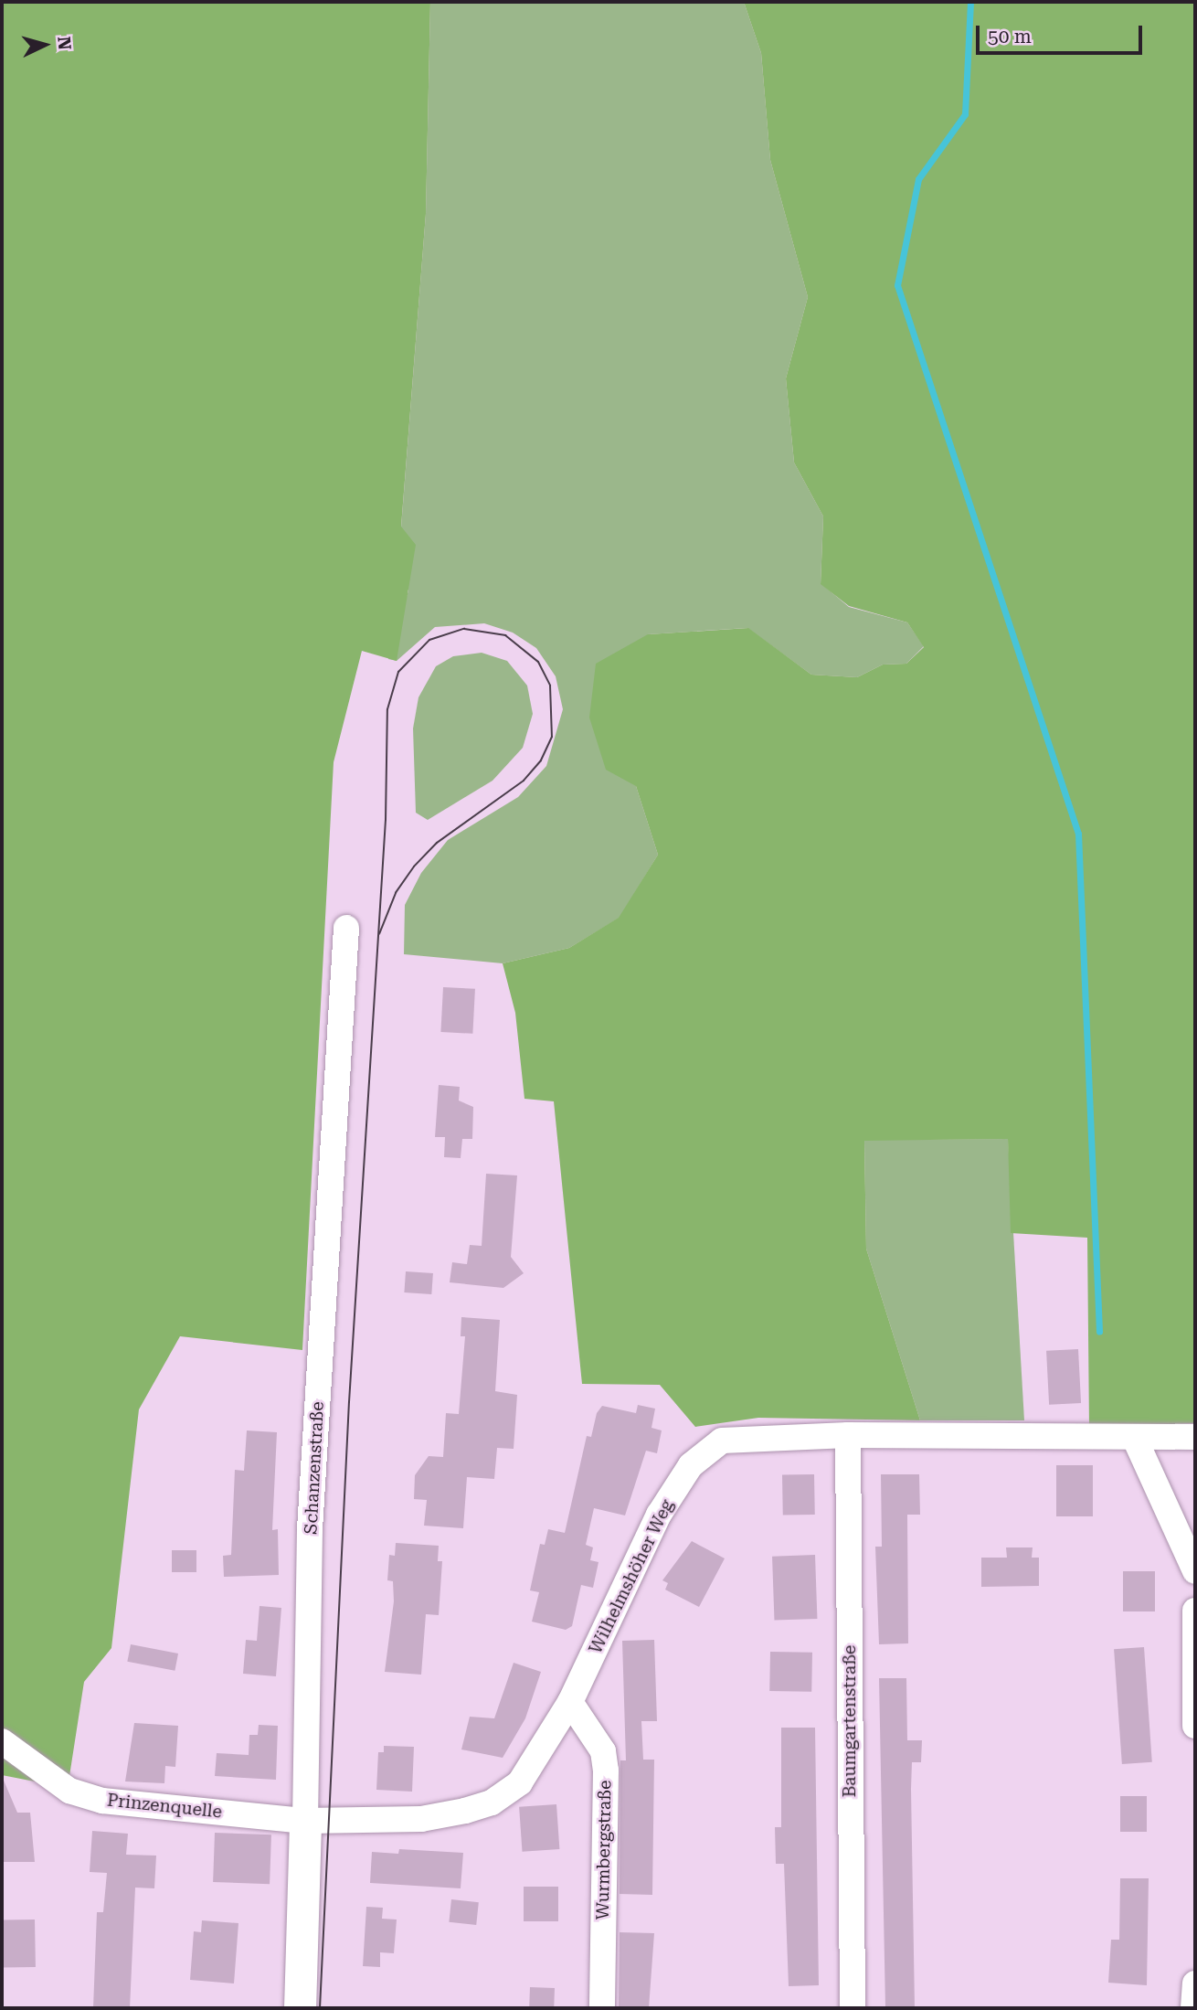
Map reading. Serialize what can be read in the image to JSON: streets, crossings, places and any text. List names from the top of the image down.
{
  "streets": {
    "street": [
      "Schanzenstraße",
      "Wilhelmshöher Weg",
      "Baumgartenstraße",
      "Prinzenquelle",
      "Wurmbergstraße"
    ]
  },
  "crossings": [
    ["Schanzenstraße", "Wilhelmshöher Weg"],
    ["Schanzenstraße", "Prinzenquelle"],
    ["Wilhelmshöher Weg", "Baumgartenstraße"],
    ["Wilhelmshöher Weg", "Prinzenquelle"],
    ["Wilhelmshöher Weg", "Wurmbergstraße"]
  ],
  "scale_bar": "50 m",
  "north": "right"
}
